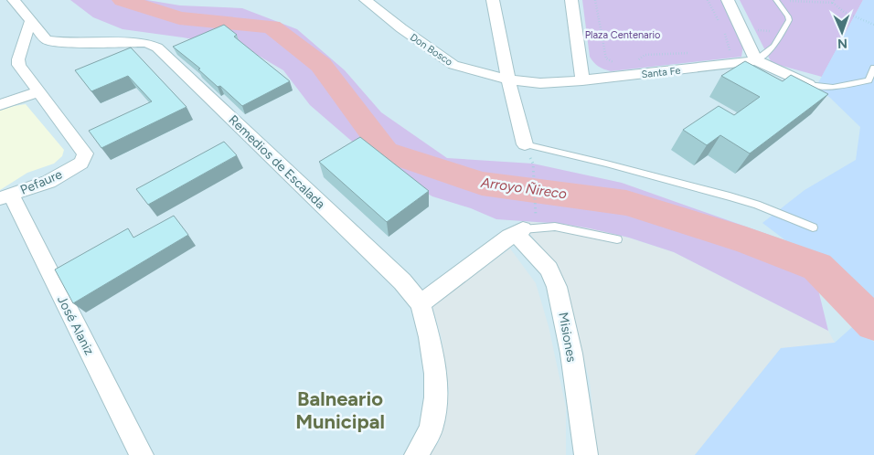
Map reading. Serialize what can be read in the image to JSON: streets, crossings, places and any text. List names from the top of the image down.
{
  "streets": {
    "street": [
      "Don Bosco",
      "Santa Fe",
      "Remedios de Escalada",
      "Pefaure",
      "José Alaniz",
      "Misiones"
    ]
  },
  "crossings": [
    ["Don Bosco", "Santa Fe"],
    ["Pefaure", "José Alaniz"]
  ],
  "districts": ["Balneario Municipal"],
  "water": ["Arroyo Ñireco"],
  "parks": ["Plaza Centenario"],
  "north": "bottom"
}
